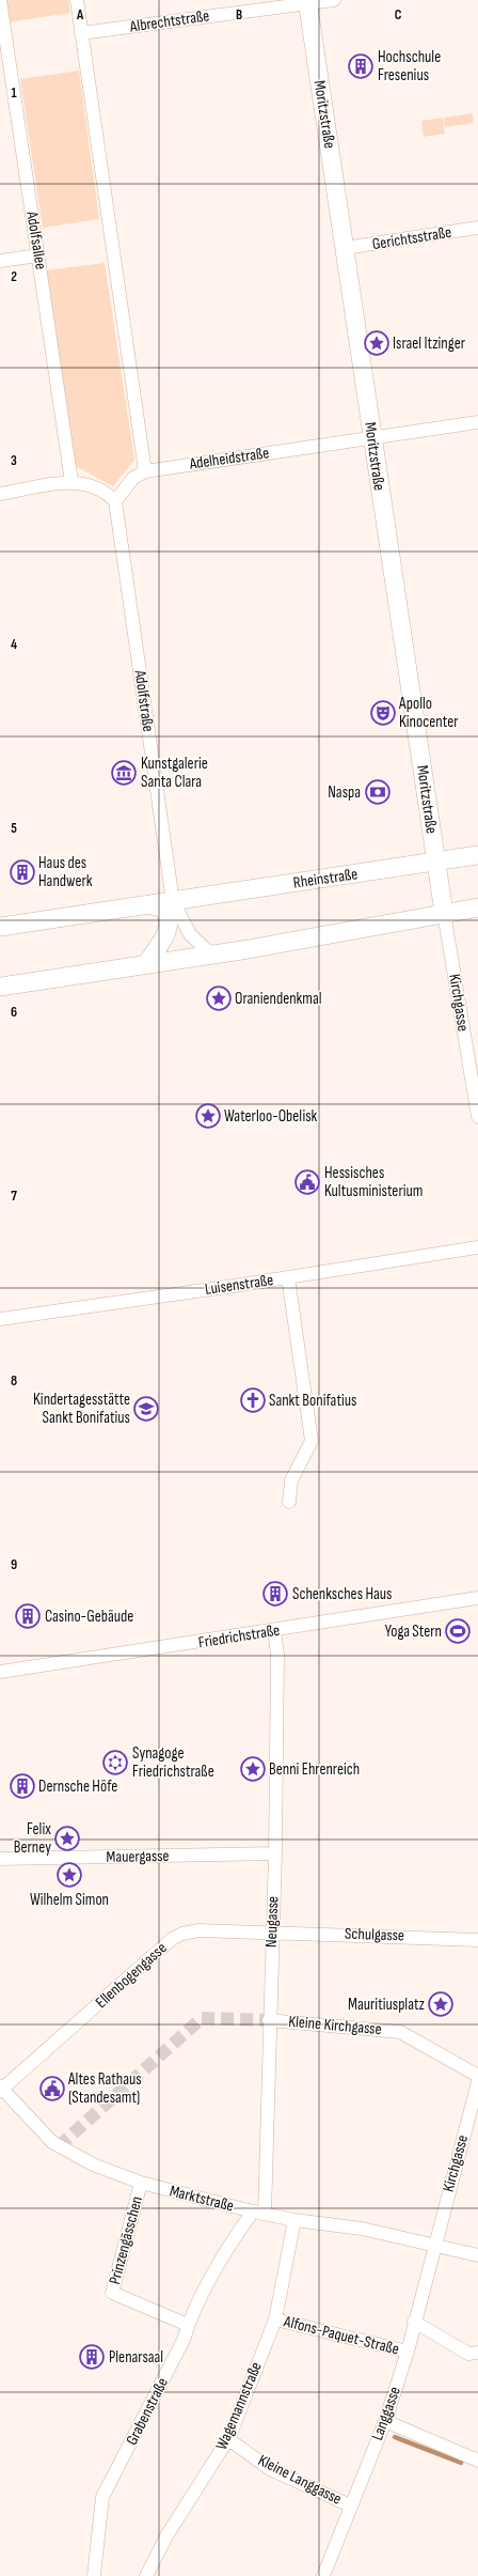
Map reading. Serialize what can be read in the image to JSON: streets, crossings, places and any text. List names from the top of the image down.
{
  "streets": {
    "main road": ["Moritzstraße", "Rheinstraße"],
    "street": [
      "Albrechtstraße",
      "Gerichtsstraße",
      "Adolfsallee",
      "Adelheidstraße",
      "Adolfstraße",
      "Kirchgasse",
      "Luisenstraße",
      "Friedrichstraße",
      "Mauergasse",
      "Neugasse",
      "Schulgasse",
      "Ellenbogengasse",
      "Kleine Kirchgasse",
      "Marktstraße",
      "Prinzengässchen",
      "Alfons-Paquet-Straße",
      "Wagemannstraße",
      "Grabenstraße",
      "Langgasse",
      "Kleine Langgasse"
    ]
  },
  "crossings": [
    ["Albrechtstraße", "Moritzstraße"],
    ["Moritzstraße", "Gerichtsstraße"],
    ["Moritzstraße", "Adelheidstraße"],
    ["Moritzstraße", "Rheinstraße"],
    ["Moritzstraße", "Kirchgasse"],
    ["Adelheidstraße", "Adolfstraße"],
    ["Adolfstraße", "Rheinstraße"],
    ["Kirchgasse", "Marktstraße"],
    ["Kirchgasse", "Langgasse"],
    ["Friedrichstraße", "Neugasse"],
    ["Mauergasse", "Neugasse"],
    ["Neugasse", "Schulgasse"],
    ["Neugasse", "Ellenbogengasse"],
    ["Neugasse", "Kleine Kirchgasse"],
    ["Neugasse", "Marktstraße"],
    ["Neugasse", "Grabenstraße"],
    ["Schulgasse", "Ellenbogengasse"],
    ["Ellenbogengasse", "Marktstraße"],
    ["Marktstraße", "Prinzengässchen"],
    ["Marktstraße", "Wagemannstraße"],
    ["Marktstraße", "Grabenstraße"],
    ["Marktstraße", "Langgasse"],
    ["Prinzengässchen", "Grabenstraße"],
    ["Alfons-Paquet-Straße", "Wagemannstraße"],
    ["Alfons-Paquet-Straße", "Langgasse"],
    ["Wagemannstraße", "Kleine Langgasse"],
    ["Langgasse", "Kleine Langgasse"]
  ],
  "places": {
    "building": [
      "Hochschule Fresenius",
      "Haus des Handwerk",
      "Schenksches Haus",
      "Casino-Gebäude",
      "Dernsche Höfe",
      "Plenarsaal"
    ],
    "place": [
      "Israel Itzinger",
      "Oraniendenkmal",
      "Waterloo-Obelisk",
      "Benni Ehrenreich",
      "Felix Berney",
      "Wilhelm Simon",
      "Mauritiusplatz"
    ],
    "theatre": ["Apollo Kinocenter"],
    "museum": ["Kunstgalerie Santa Clara"],
    "bank": ["Naspa"],
    "public building": ["Hessisches Kultusministerium", "Altes Rathaus (Standesamt)"],
    "church": ["Sankt Bonifatius"],
    "school or university": ["Kindertagesstätte Sankt Bonifatius"],
    "sports": ["Yoga Stern"],
    "synagogue": ["Synagoge Friedrichstraße"]
  },
  "grid": {
    "columns": ["A", "B", "C"],
    "rows": [
      "1",
      "2",
      "3",
      "4",
      "5",
      "6",
      "7",
      "8",
      "9"
    ]
  }
}
